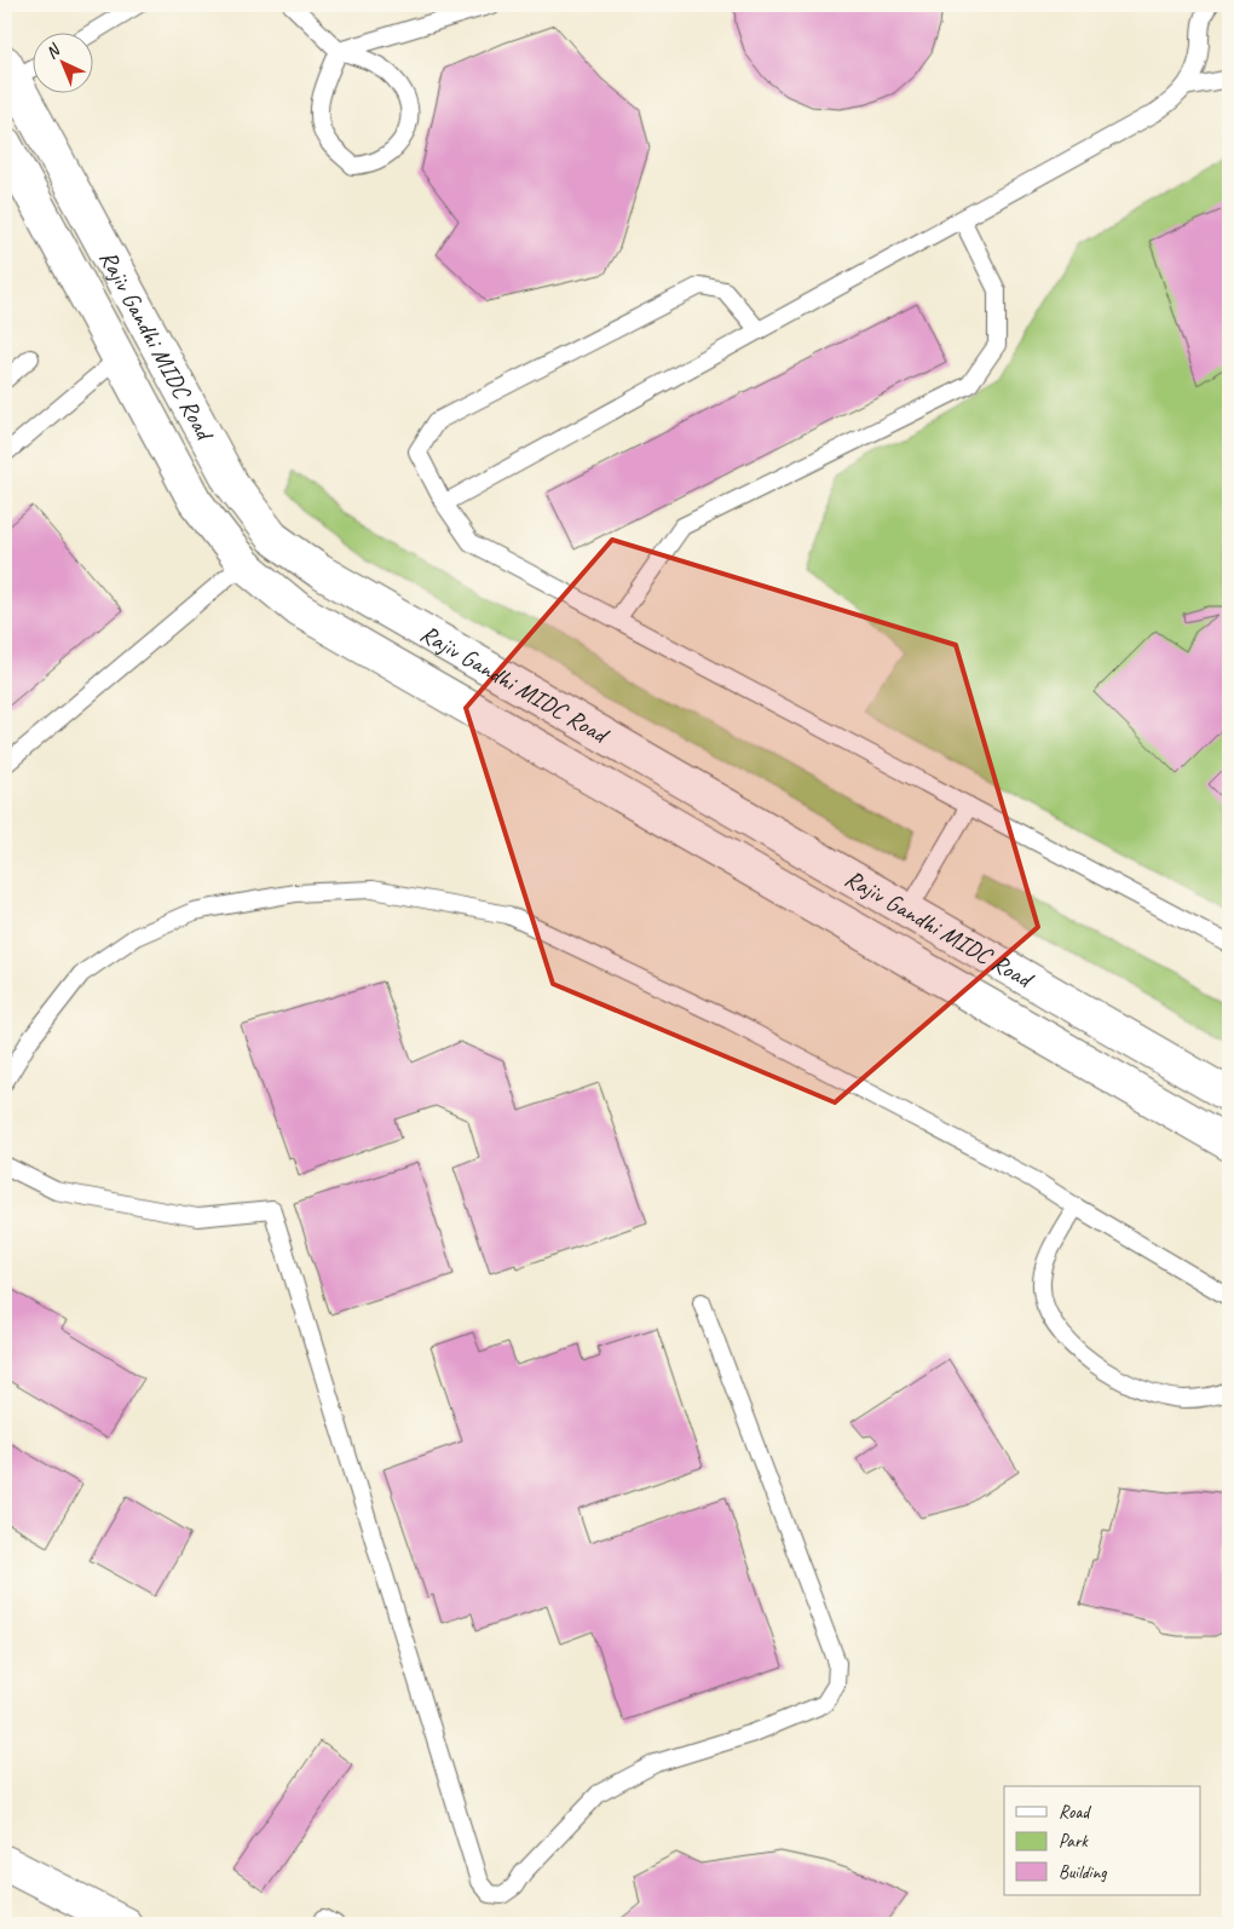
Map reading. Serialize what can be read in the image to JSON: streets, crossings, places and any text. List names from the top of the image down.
{
  "streets": {
    "main road": ["Rajiv Gandhi MIDC Road"]
  },
  "legend": ["Road", "Park", "Building"],
  "north": "top left"
}
